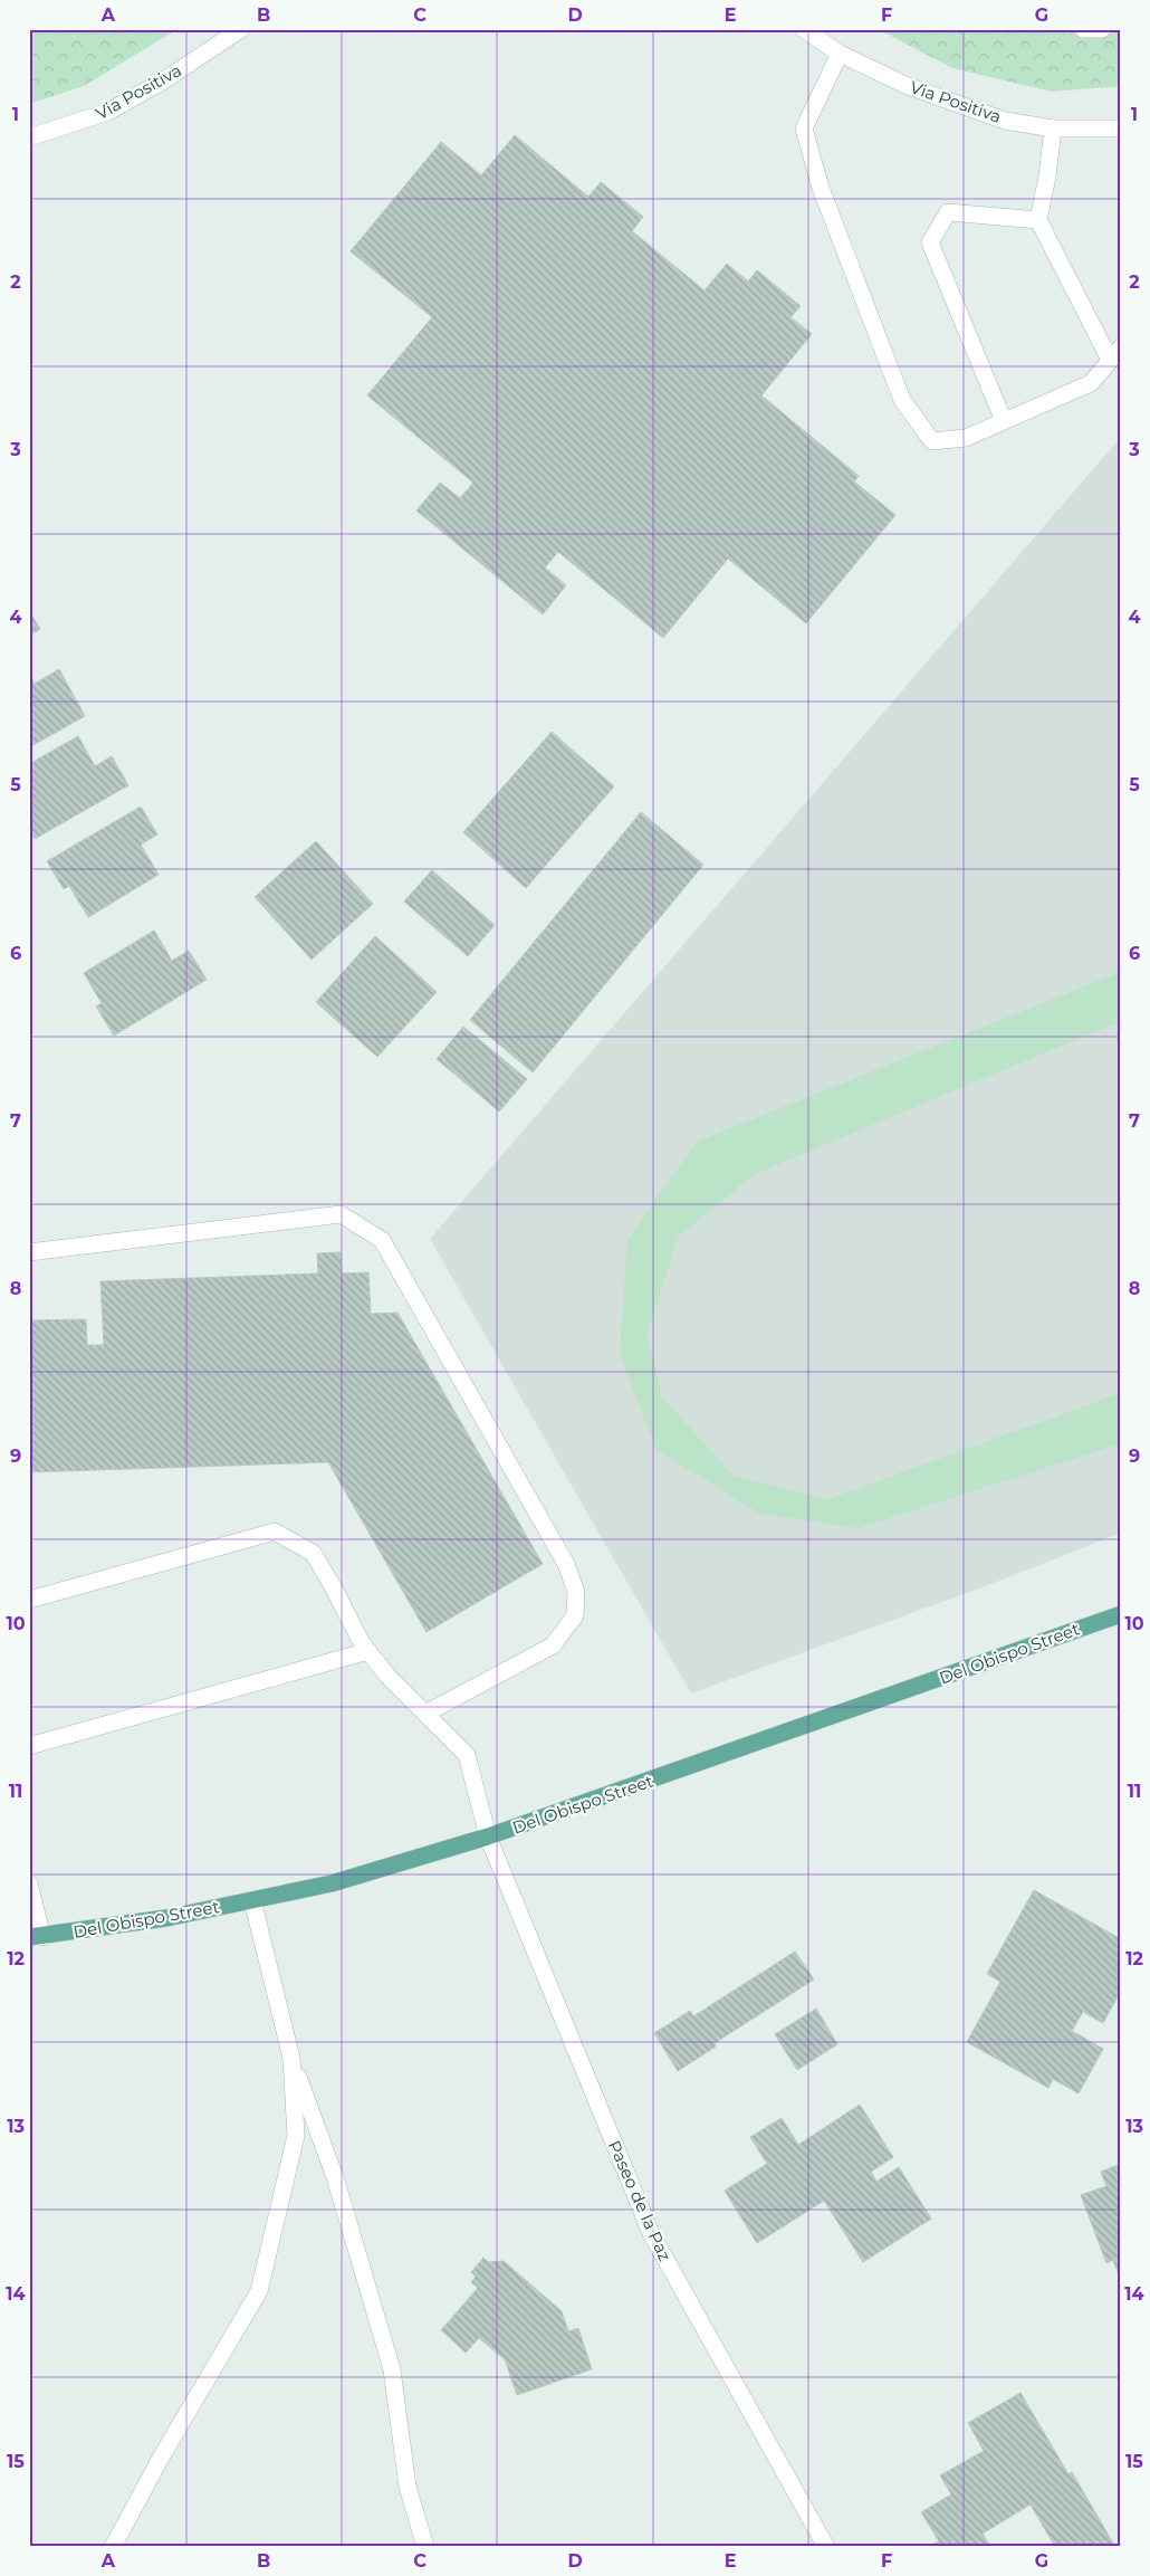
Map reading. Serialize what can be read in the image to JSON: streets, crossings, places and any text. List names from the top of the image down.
{
  "streets": {
    "main road": ["Del Obispo Street"],
    "street": ["Via Positiva", "Paseo de la Paz"]
  },
  "crossings": [
    ["Del Obispo Street", "Paseo de la Paz"]
  ],
  "grid": {
    "columns": [
      "A",
      "B",
      "C",
      "D",
      "E",
      "F",
      "G"
    ],
    "rows": [
      "1",
      "2",
      "3",
      "4",
      "5",
      "6",
      "7",
      "8",
      "9",
      "10",
      "11",
      "12",
      "13",
      "14",
      "15"
    ]
  }
}
